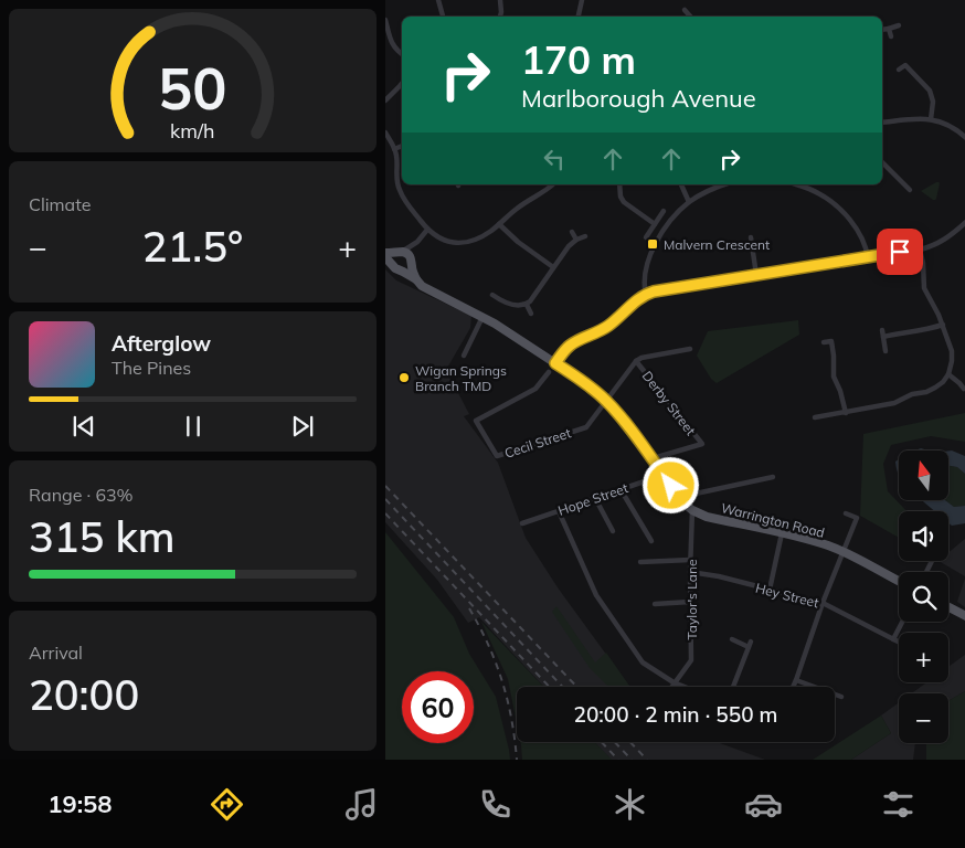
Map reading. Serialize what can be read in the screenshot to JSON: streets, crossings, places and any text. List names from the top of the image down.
{
  "streets": {
    "main road": ["Warrington Road"],
    "street": [
      "Derby Street",
      "Cecil Street",
      "Hope Street",
      "Hey Street",
      "Taylor's Lane"
    ]
  },
  "crossings": [
    ["Derby Street", "Warrington Road"],
    ["Cecil Street", "Warrington Road"],
    ["Hope Street", "Warrington Road"],
    ["Warrington Road", "Taylor's Lane"],
    ["Hey Street", "Taylor's Lane"]
  ],
  "places": {
    "transit": ["Malvern Crescent"],
    "other": ["Wigan Springs Branch TMD"]
  },
  "north": "top",
  "page": {
    "turn": ["170 m", "Marlborough Avenue"],
    "tile": [
      "Climate",
      ["Range · 63%", "315 km"],
      ["Arrival", "20:00"]
    ],
    "heat": ["−", "21.5°", "+"],
    "song": ["Afterglow", "The Pines"],
    "map_buttons": ["+", "−"],
    "limit": "60",
    "trip": "20:00 · 2 min · 550 m",
    "tabs": "19:58",
    "gauge": ["50", "km/h"]
  }
}
